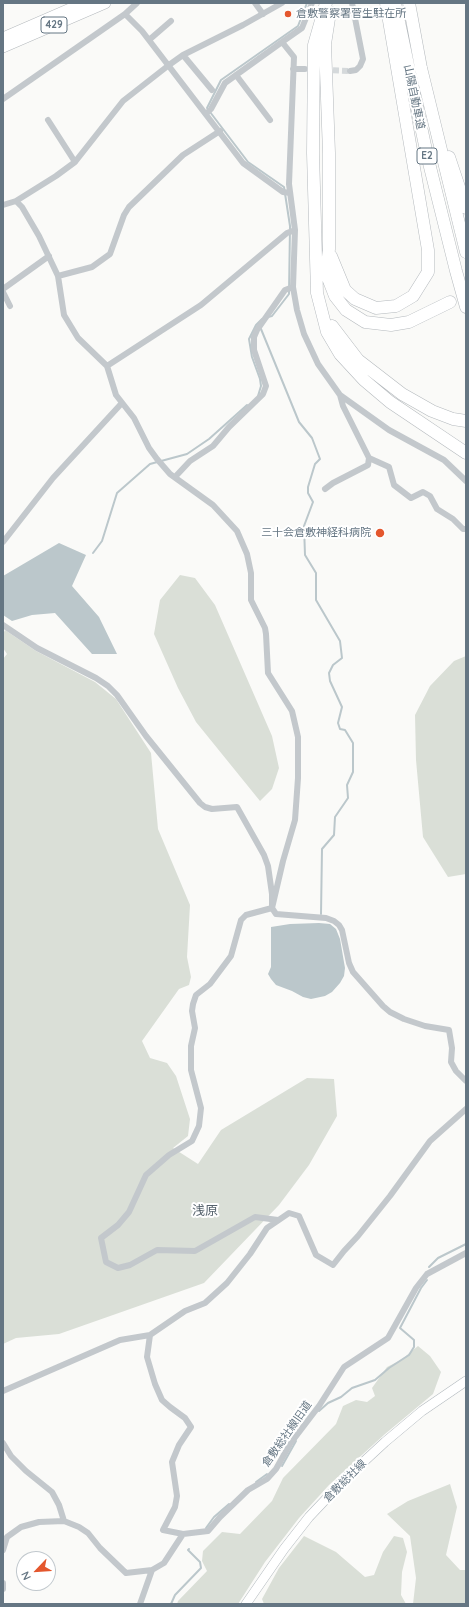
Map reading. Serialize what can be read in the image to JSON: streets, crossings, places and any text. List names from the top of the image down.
{
  "streets": {
    "highway": ["429", "山陽自動車道", "E2"],
    "main road": ["倉敷総社線"],
    "street": ["倉敷総社線旧道"]
  },
  "districts": ["浅原"],
  "places": ["倉敷警察署菅生駐在所", "三十会倉敷神経科病院"],
  "north": "bottom left"
}
